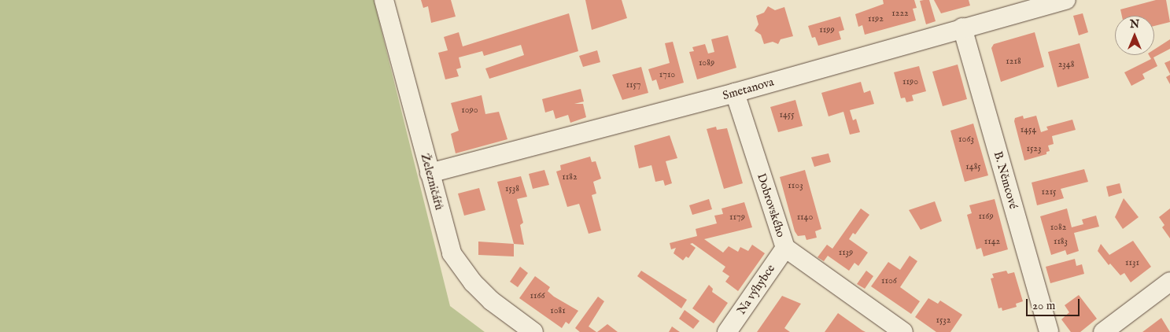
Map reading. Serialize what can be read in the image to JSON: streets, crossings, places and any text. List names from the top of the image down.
{
  "streets": {
    "street": [
      "Smetanova",
      "B. Němcové",
      "Železničářů",
      "Dobrovského",
      "Na výhybce"
    ]
  },
  "crossings": [
    ["Smetanova", "B. Němcové"],
    ["Smetanova", "Železničářů"],
    ["Smetanova", "Dobrovského"],
    ["Dobrovského", "Na výhybce"]
  ],
  "house_numbers": [
    "1222",
    "1192",
    "1199",
    "1218",
    "1089",
    "2348",
    "1710",
    "1190",
    "1157",
    "1090",
    "1455",
    "1454",
    "1063",
    "1523",
    "1485",
    "1182",
    "1103",
    "1538",
    "1215",
    "1169",
    "1179",
    "1140",
    "1082",
    "1142",
    "1183",
    "1139",
    "1131",
    "1106",
    "1166",
    "1081",
    "1532"
  ],
  "scale_bar": "20 m",
  "north": "top"
}
